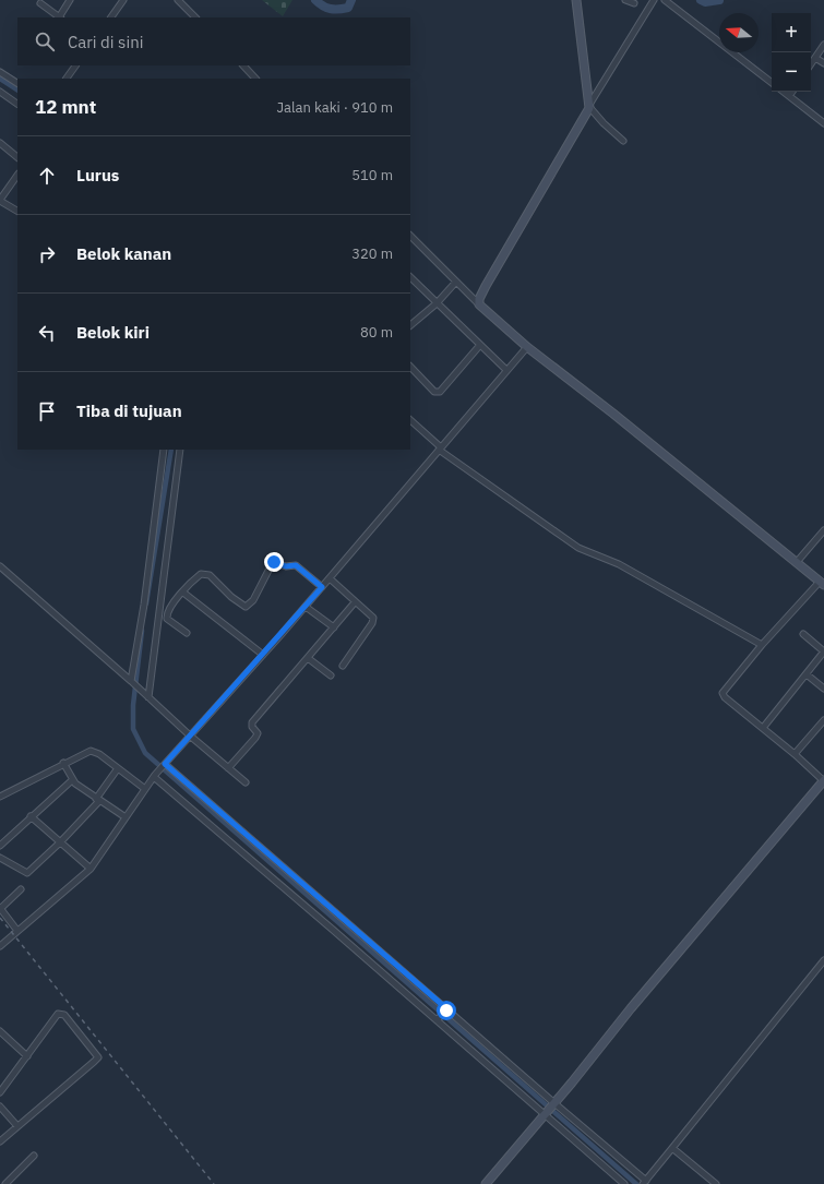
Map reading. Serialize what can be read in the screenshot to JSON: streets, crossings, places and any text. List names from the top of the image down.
{
  "north": "left",
  "page": {
    "map_buttons": ["+", "−"],
    "search": "Cari di sini",
    "heading": ["12 mnt", "Jalan kaki · 910 m"],
    "list": [
      ["Lurus", "510 m"],
      ["Belok kanan", "320 m"],
      ["Belok kiri", "80 m"],
      "Tiba di tujuan"
    ]
  }
}
